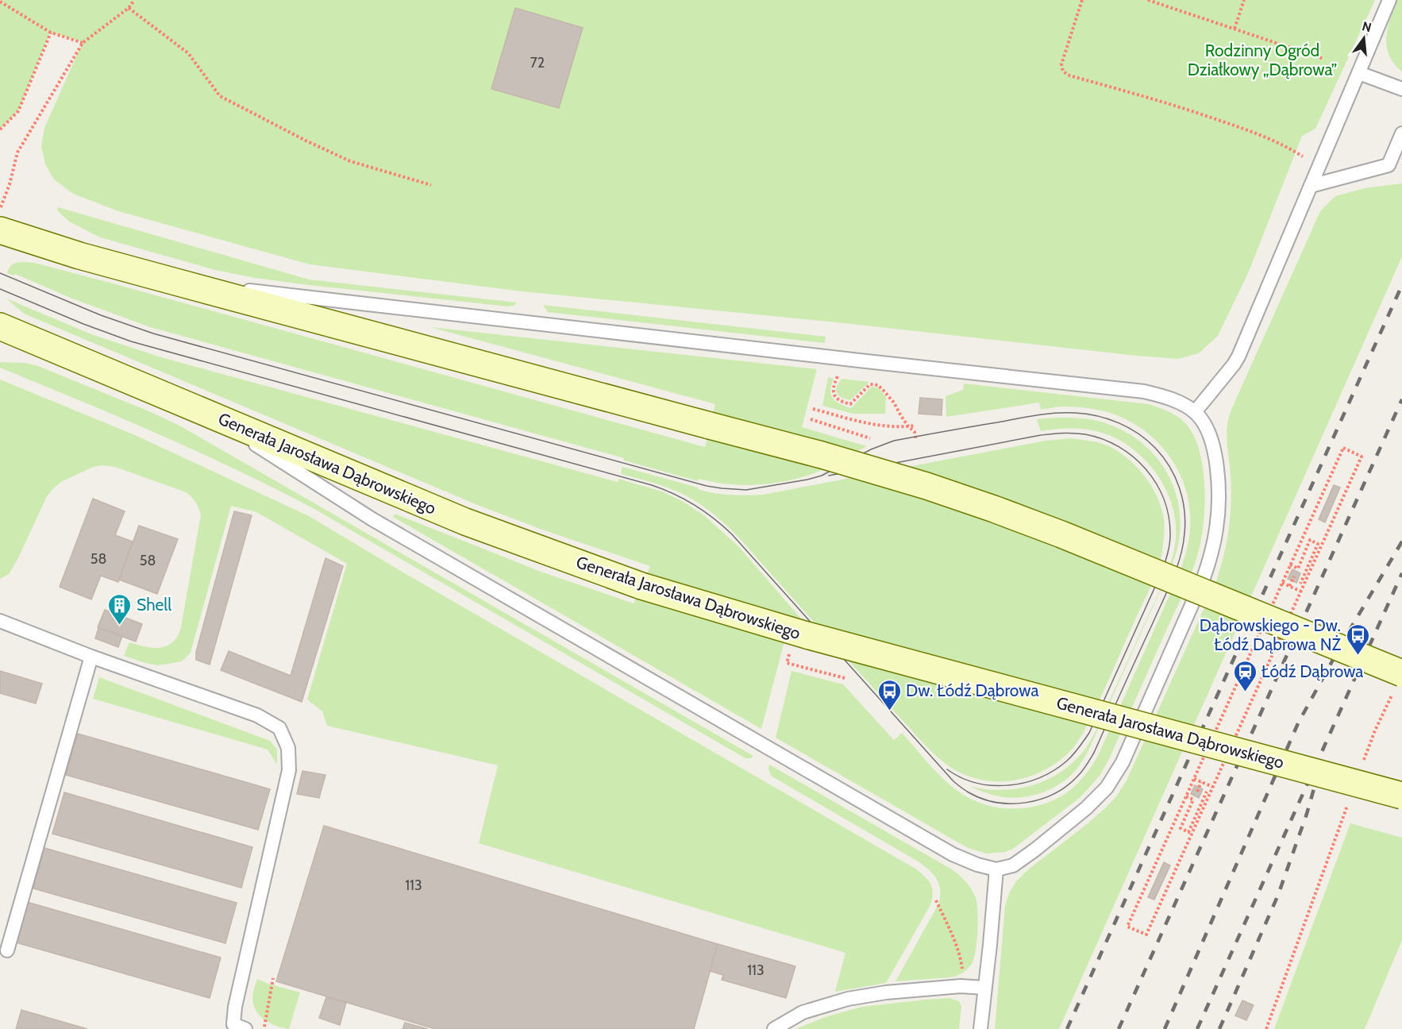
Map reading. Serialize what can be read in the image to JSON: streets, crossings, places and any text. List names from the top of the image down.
{
  "streets": {
    "main road": ["Generała Jarosława Dąbrowskiego"]
  },
  "parks": ["Rodzinny Ogród Działkowy „Dąbrowa”"],
  "places": {
    "building": ["Shell"],
    "bus stop": ["Dąbrowskiego - Dw. Łódź Dąbrowa NŻ", "Dw. Łódź Dąbrowa"],
    "station": ["Łódź Dąbrowa"]
  },
  "house_numbers": [
    "72",
    "58",
    "58",
    "113",
    "113"
  ],
  "north": "top"
}
